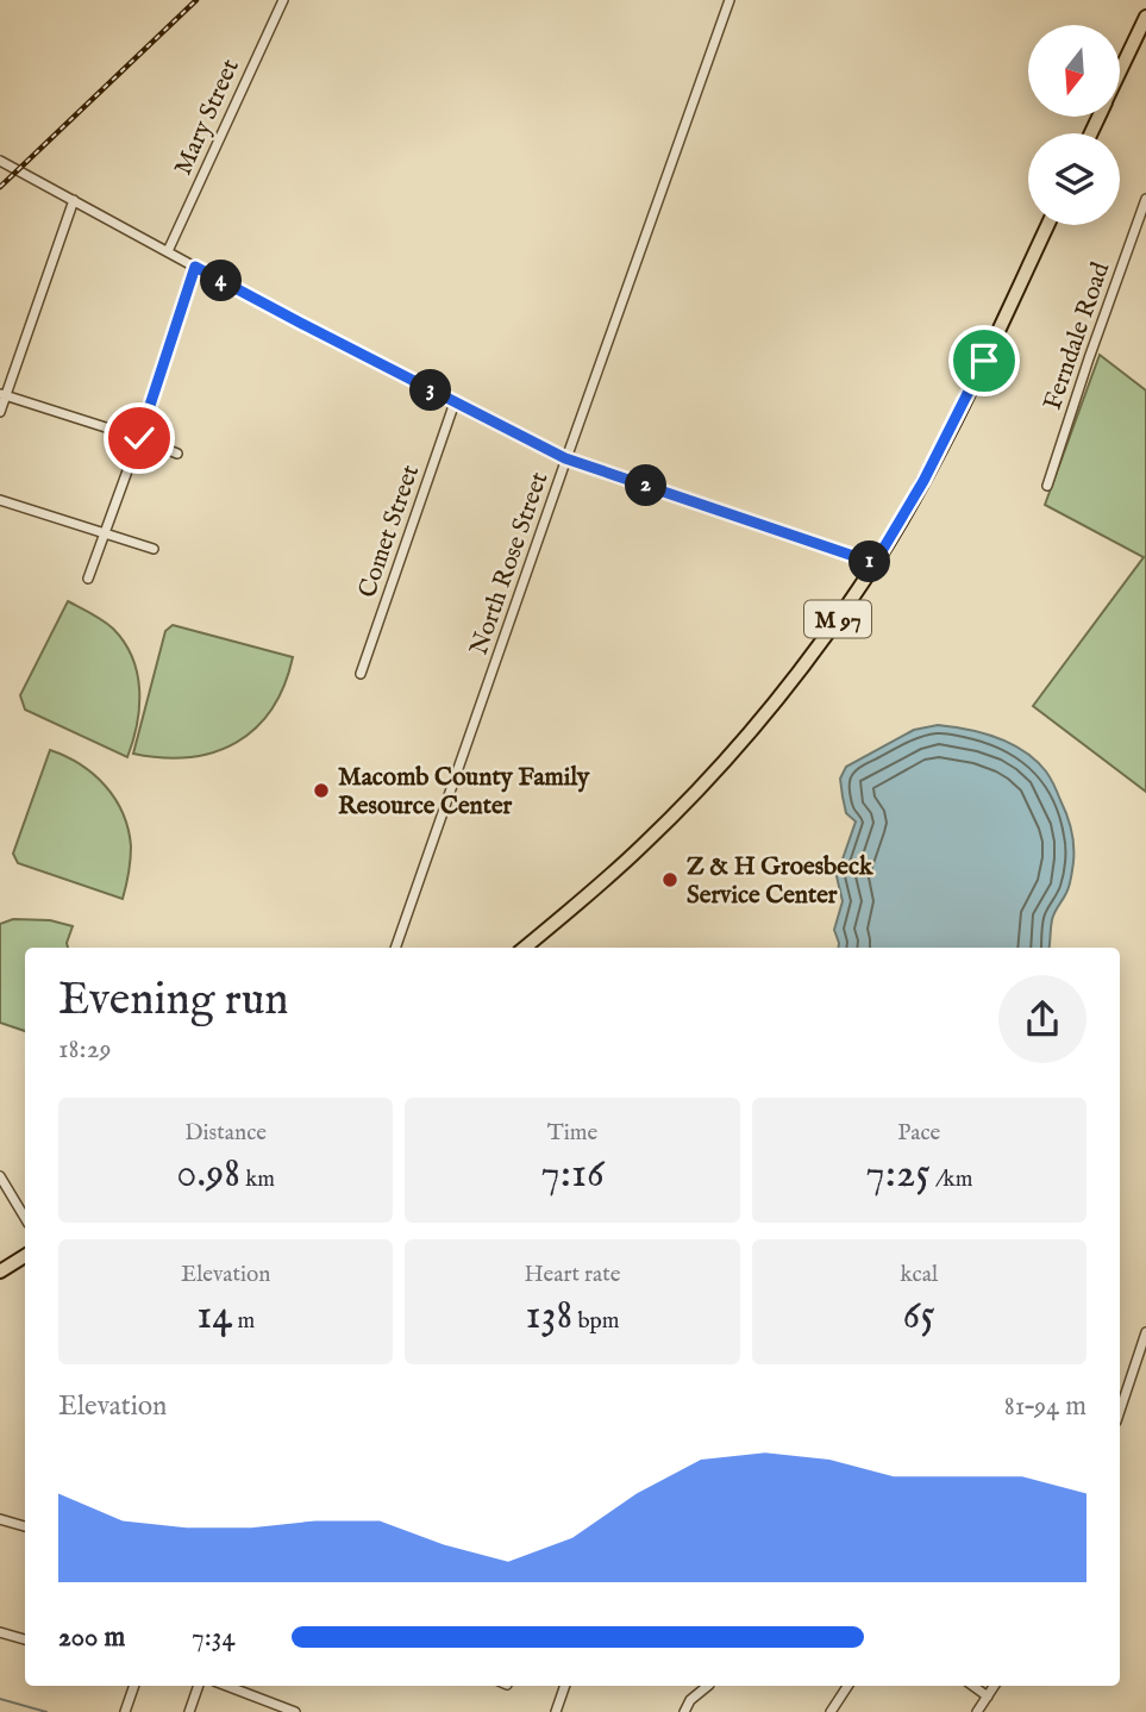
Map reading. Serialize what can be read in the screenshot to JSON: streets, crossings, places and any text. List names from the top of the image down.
{
  "streets": {
    "main road": ["M 97"],
    "street": [
      "Mary Street",
      "Ferndale Road",
      "Comet Street",
      "North Rose Street"
    ]
  },
  "places": ["Macomb County Family Resource Center", "Z & H Groesbeck Service Center"],
  "north": "bottom",
  "page": {
    "pins": [
      "4",
      "3",
      "2",
      "1"
    ],
    "heading": ["Evening run", "18:29"],
    "stats": [
      ["Distance", "0.98 km"],
      ["Time", "7:16"],
      ["Pace", "7:25 /km"],
      ["Elevation", "14 m"],
      ["Heart rate", "138 bpm"],
      ["kcal", "65"]
    ],
    "chart": ["Elevation", "81–94 m"],
    "list": [
      {
        "name": "200 m",
        "note": "7:34"
      }
    ]
  }
}
